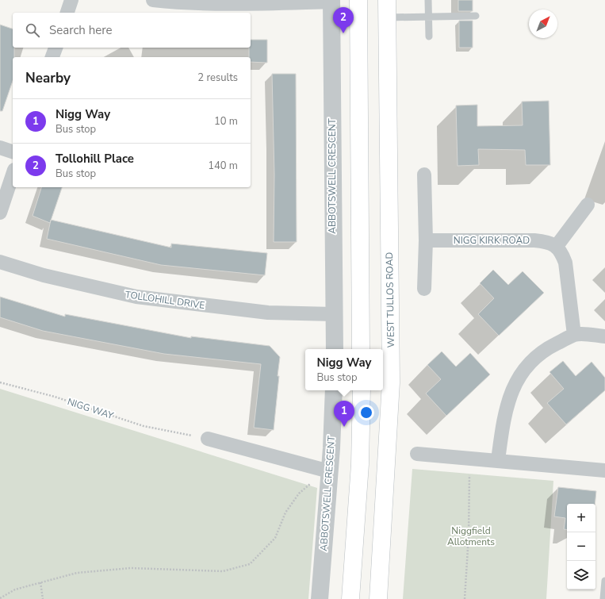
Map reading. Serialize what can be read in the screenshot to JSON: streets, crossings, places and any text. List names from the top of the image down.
{
  "streets": {
    "main road": ["WEST TULLOS ROAD"],
    "street": ["ABBOTSWELL CRESCENT", "NIGG KIRK ROAD", "TOLLOHILL DRIVE"],
    "path": ["NIGG WAY"]
  },
  "crossings": [
    ["ABBOTSWELL CRESCENT", "TOLLOHILL DRIVE"]
  ],
  "parks": ["Niggfield Allotments"],
  "north": "top right",
  "page": {
    "pins": ["2", "1"],
    "search": "Search here",
    "heading": ["Nearby", "2 results"],
    "list": [
      {
        "mark": "1",
        "name": "Nigg Way",
        "note": "Bus stop",
        "value": "10 m"
      },
      {
        "mark": "2",
        "name": "Tollohill Place",
        "note": "Bus stop",
        "value": "140 m"
      }
    ],
    "popup": ["Nigg Way", "Bus stop"],
    "map_buttons": ["+", "−"]
  }
}
